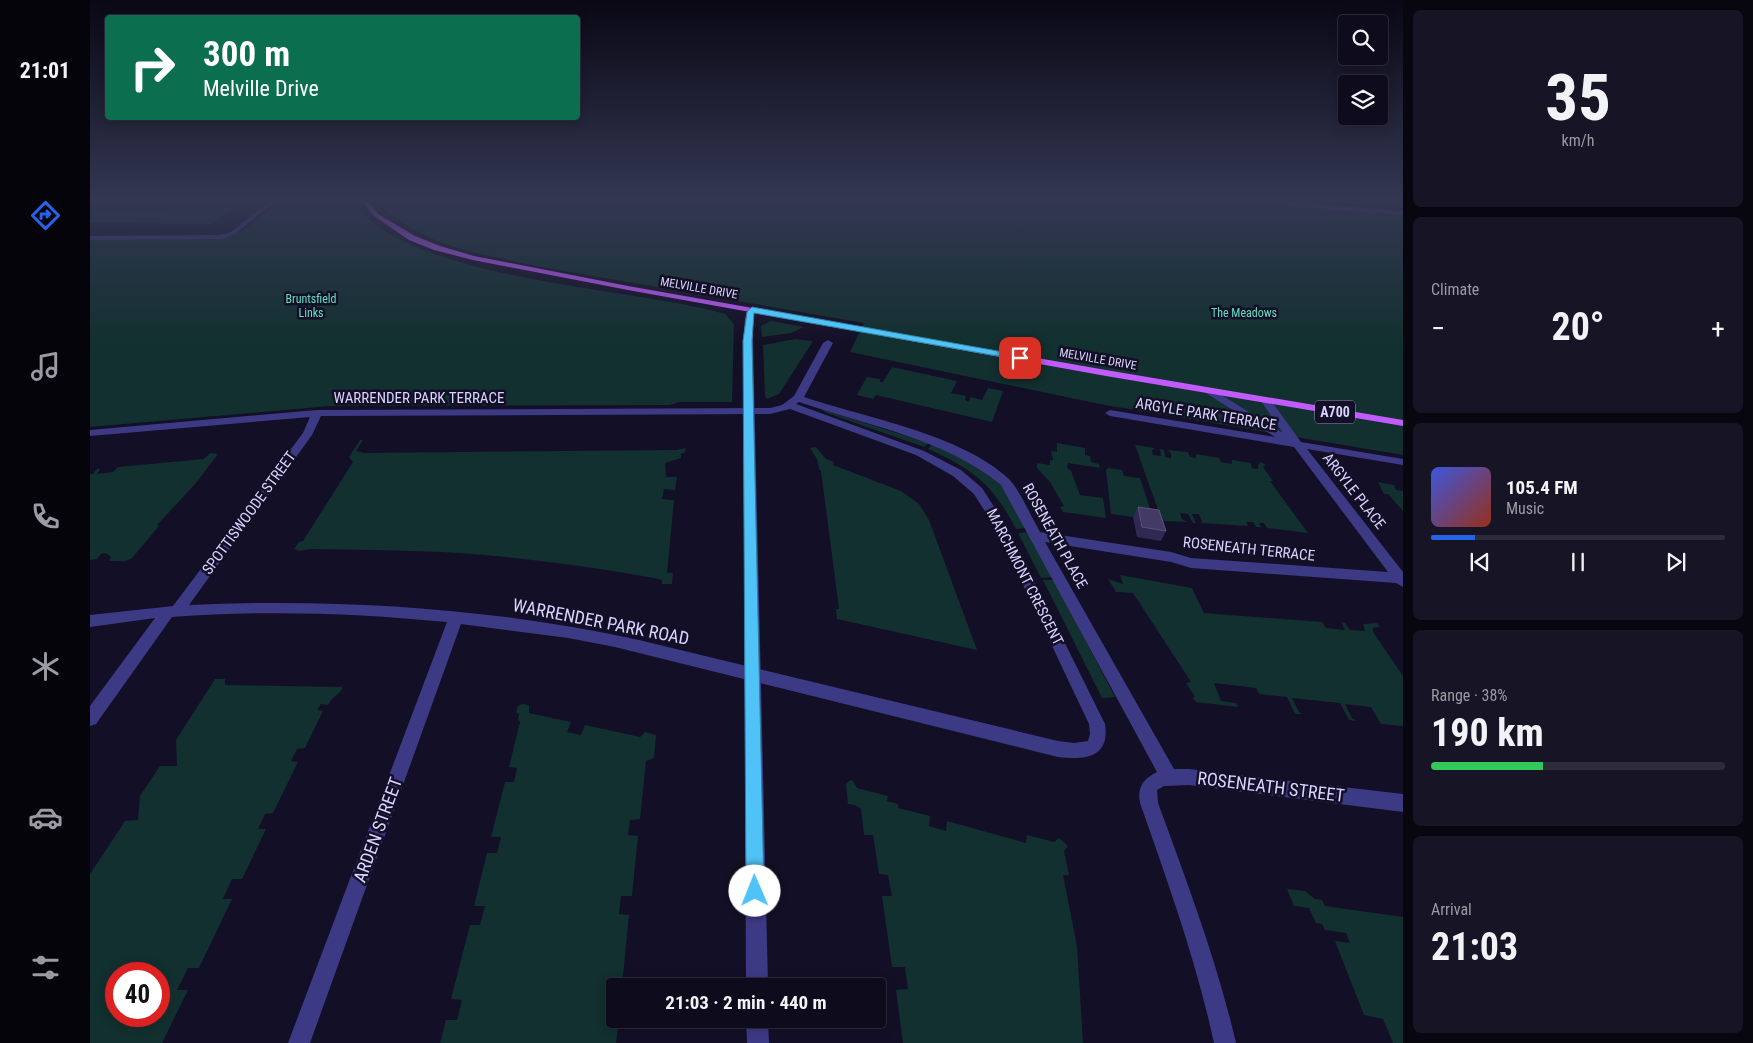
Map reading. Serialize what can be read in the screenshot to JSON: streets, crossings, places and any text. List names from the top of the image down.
{
  "streets": {
    "main road": ["MELVILLE DRIVE", "A700"],
    "street": [
      "WARRENDER PARK TERRACE",
      "ARGYLE PARK TERRACE",
      "ARGYLE PLACE",
      "SPOTTISWOODE STREET",
      "ROSENEATH PLACE",
      "ROSENEATH TERRACE",
      "MARCHMONT CRESCENT",
      "WARRENDER PARK ROAD",
      "ROSENEATH STREET",
      "ARDEN STREET"
    ]
  },
  "crossings": [
    ["MELVILLE DRIVE", "ARGYLE PLACE"],
    ["WARRENDER PARK TERRACE", "SPOTTISWOODE STREET"],
    ["WARRENDER PARK TERRACE", "ROSENEATH PLACE"],
    ["WARRENDER PARK TERRACE", "MARCHMONT CRESCENT"],
    ["ARGYLE PARK TERRACE", "ARGYLE PLACE"],
    ["ARGYLE PLACE", "ROSENEATH TERRACE"],
    ["SPOTTISWOODE STREET", "WARRENDER PARK ROAD"],
    ["ROSENEATH PLACE", "ROSENEATH TERRACE"],
    ["ROSENEATH PLACE", "MARCHMONT CRESCENT"],
    ["ROSENEATH PLACE", "ROSENEATH STREET"],
    ["MARCHMONT CRESCENT", "WARRENDER PARK ROAD"],
    ["WARRENDER PARK ROAD", "ARDEN STREET"]
  ],
  "parks": ["Bruntsfield Links", "The Meadows"],
  "page": {
    "tabs": "21:01",
    "tile": [
      ["35", "km/h"],
      "Climate",
      ["Range · 38%", "190 km"],
      ["Arrival", "21:03"]
    ],
    "turn": ["300 m", "Melville Drive"],
    "heat": ["−", "20°", "+"],
    "song": ["105.4 FM", "Music"],
    "limit": "40",
    "trip": "21:03 · 2 min · 440 m"
  }
}
